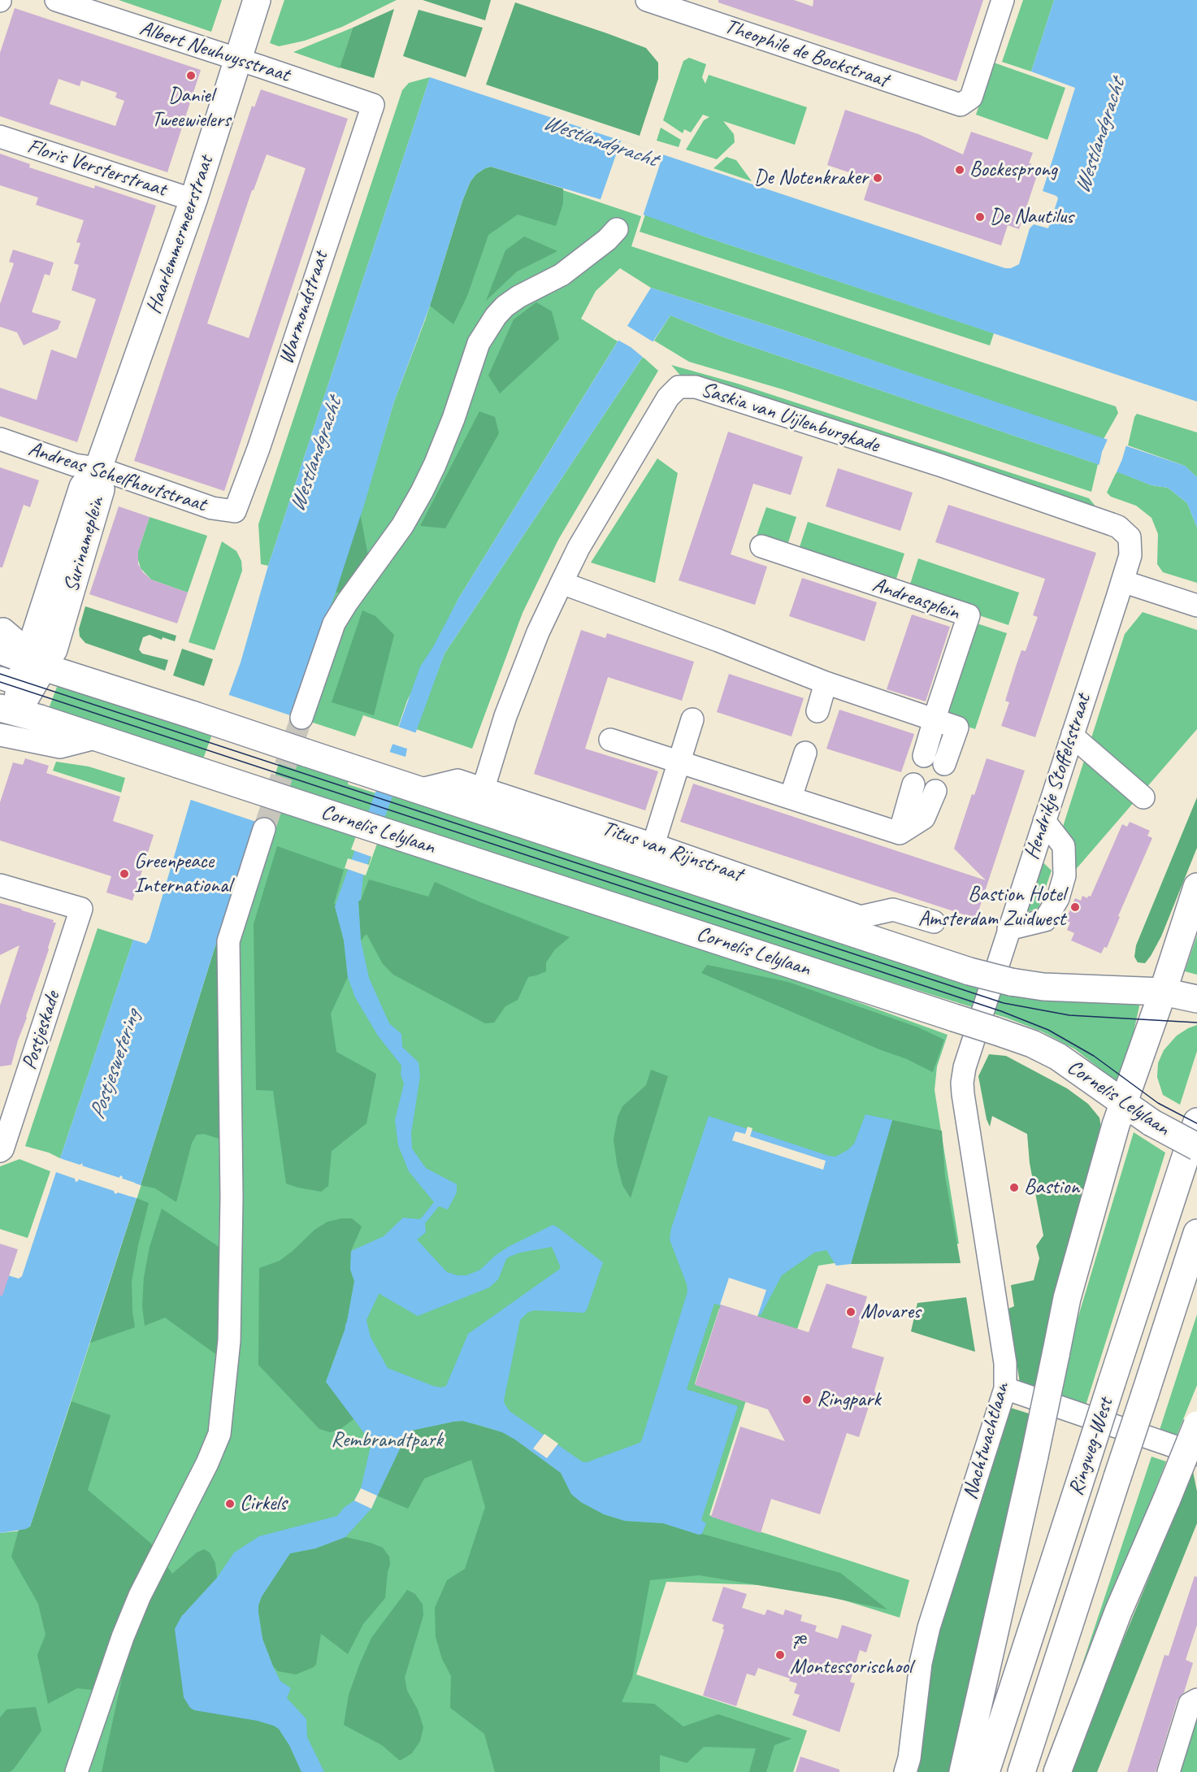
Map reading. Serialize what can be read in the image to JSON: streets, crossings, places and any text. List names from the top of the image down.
{
  "streets": {
    "main road": [
      "Haarlemmermeerstraat",
      "Surinameplein",
      "Cornelis Lelylaan",
      "Ringweg-West"
    ],
    "street": [
      "Albert Neuhuysstraat",
      "Theophile de Bockstraat",
      "Floris Versterstraat",
      "Warmondstraat",
      "Saskia van Uijlenburgkade",
      "Andreas Schelfhoutstraat",
      "Andreasplein",
      "Hendrikje Stoffelsstraat",
      "Titus van Rijnstraat",
      "Postjeskade",
      "Nachtwachtlaan"
    ]
  },
  "crossings": [
    ["Albert Neuhuysstraat", "Haarlemmermeerstraat"],
    ["Albert Neuhuysstraat", "Warmondstraat"],
    ["Floris Versterstraat", "Haarlemmermeerstraat"],
    ["Haarlemmermeerstraat", "Andreas Schelfhoutstraat"],
    ["Haarlemmermeerstraat", "Surinameplein"],
    ["Warmondstraat", "Andreas Schelfhoutstraat"],
    ["Saskia van Uijlenburgkade", "Hendrikje Stoffelsstraat"],
    ["Saskia van Uijlenburgkade", "Titus van Rijnstraat"],
    ["Andreas Schelfhoutstraat", "Surinameplein"],
    ["Surinameplein", "Cornelis Lelylaan"],
    ["Hendrikje Stoffelsstraat", "Nachtwachtlaan"]
  ],
  "water": ["Westlandgracht", "Postjeswetering"],
  "parks": ["Rembrandtpark"],
  "places": [
    "Daniel Tweewielers",
    "Bockesprong",
    "De Notenkraker",
    "De Nautilus",
    "Greenpeace International",
    "Bastion Hotel Amsterdam Zuidwest",
    "Bastion",
    "Movares",
    "Ringpark",
    "Cirkels",
    "7ᵉ Montessorischool"
  ]
}
